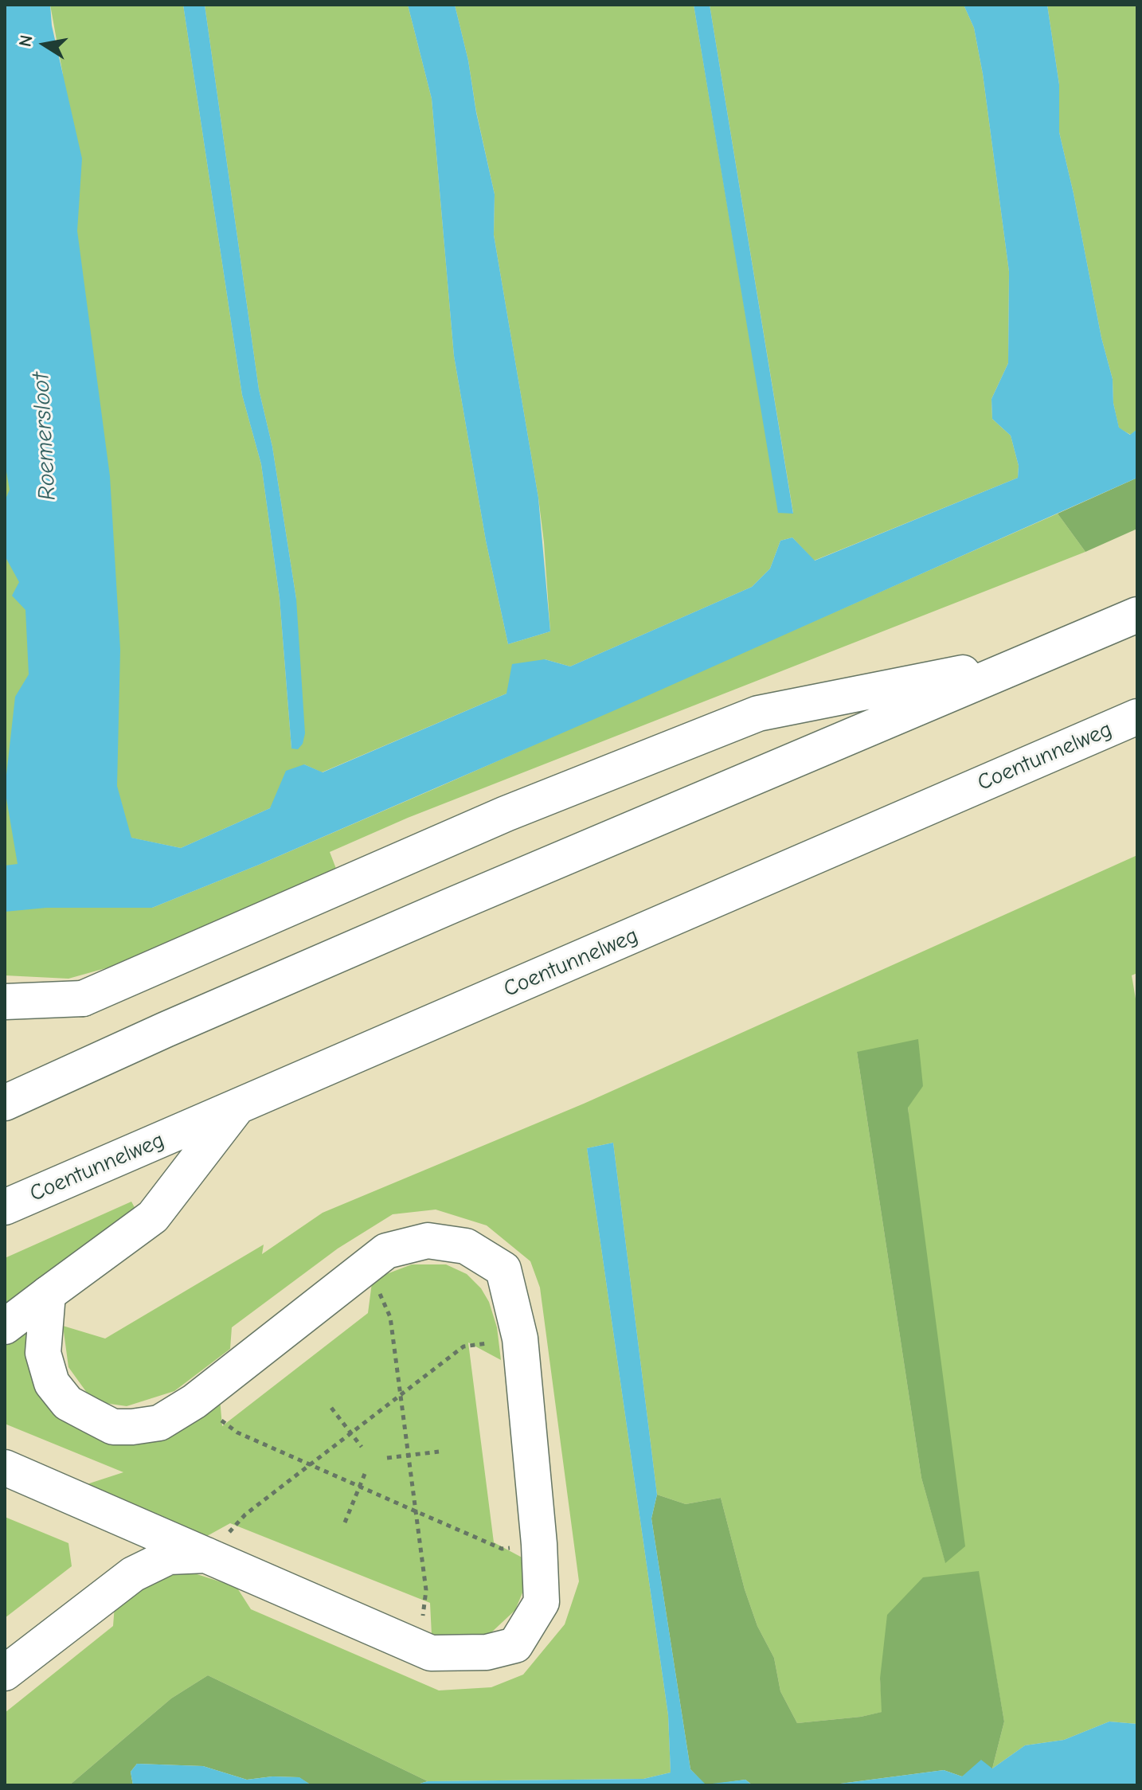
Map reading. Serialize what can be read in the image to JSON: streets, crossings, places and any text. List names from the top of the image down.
{
  "streets": {
    "main road": ["Coentunnelweg"]
  },
  "water": ["Roemersloot"],
  "north": "left"
}
